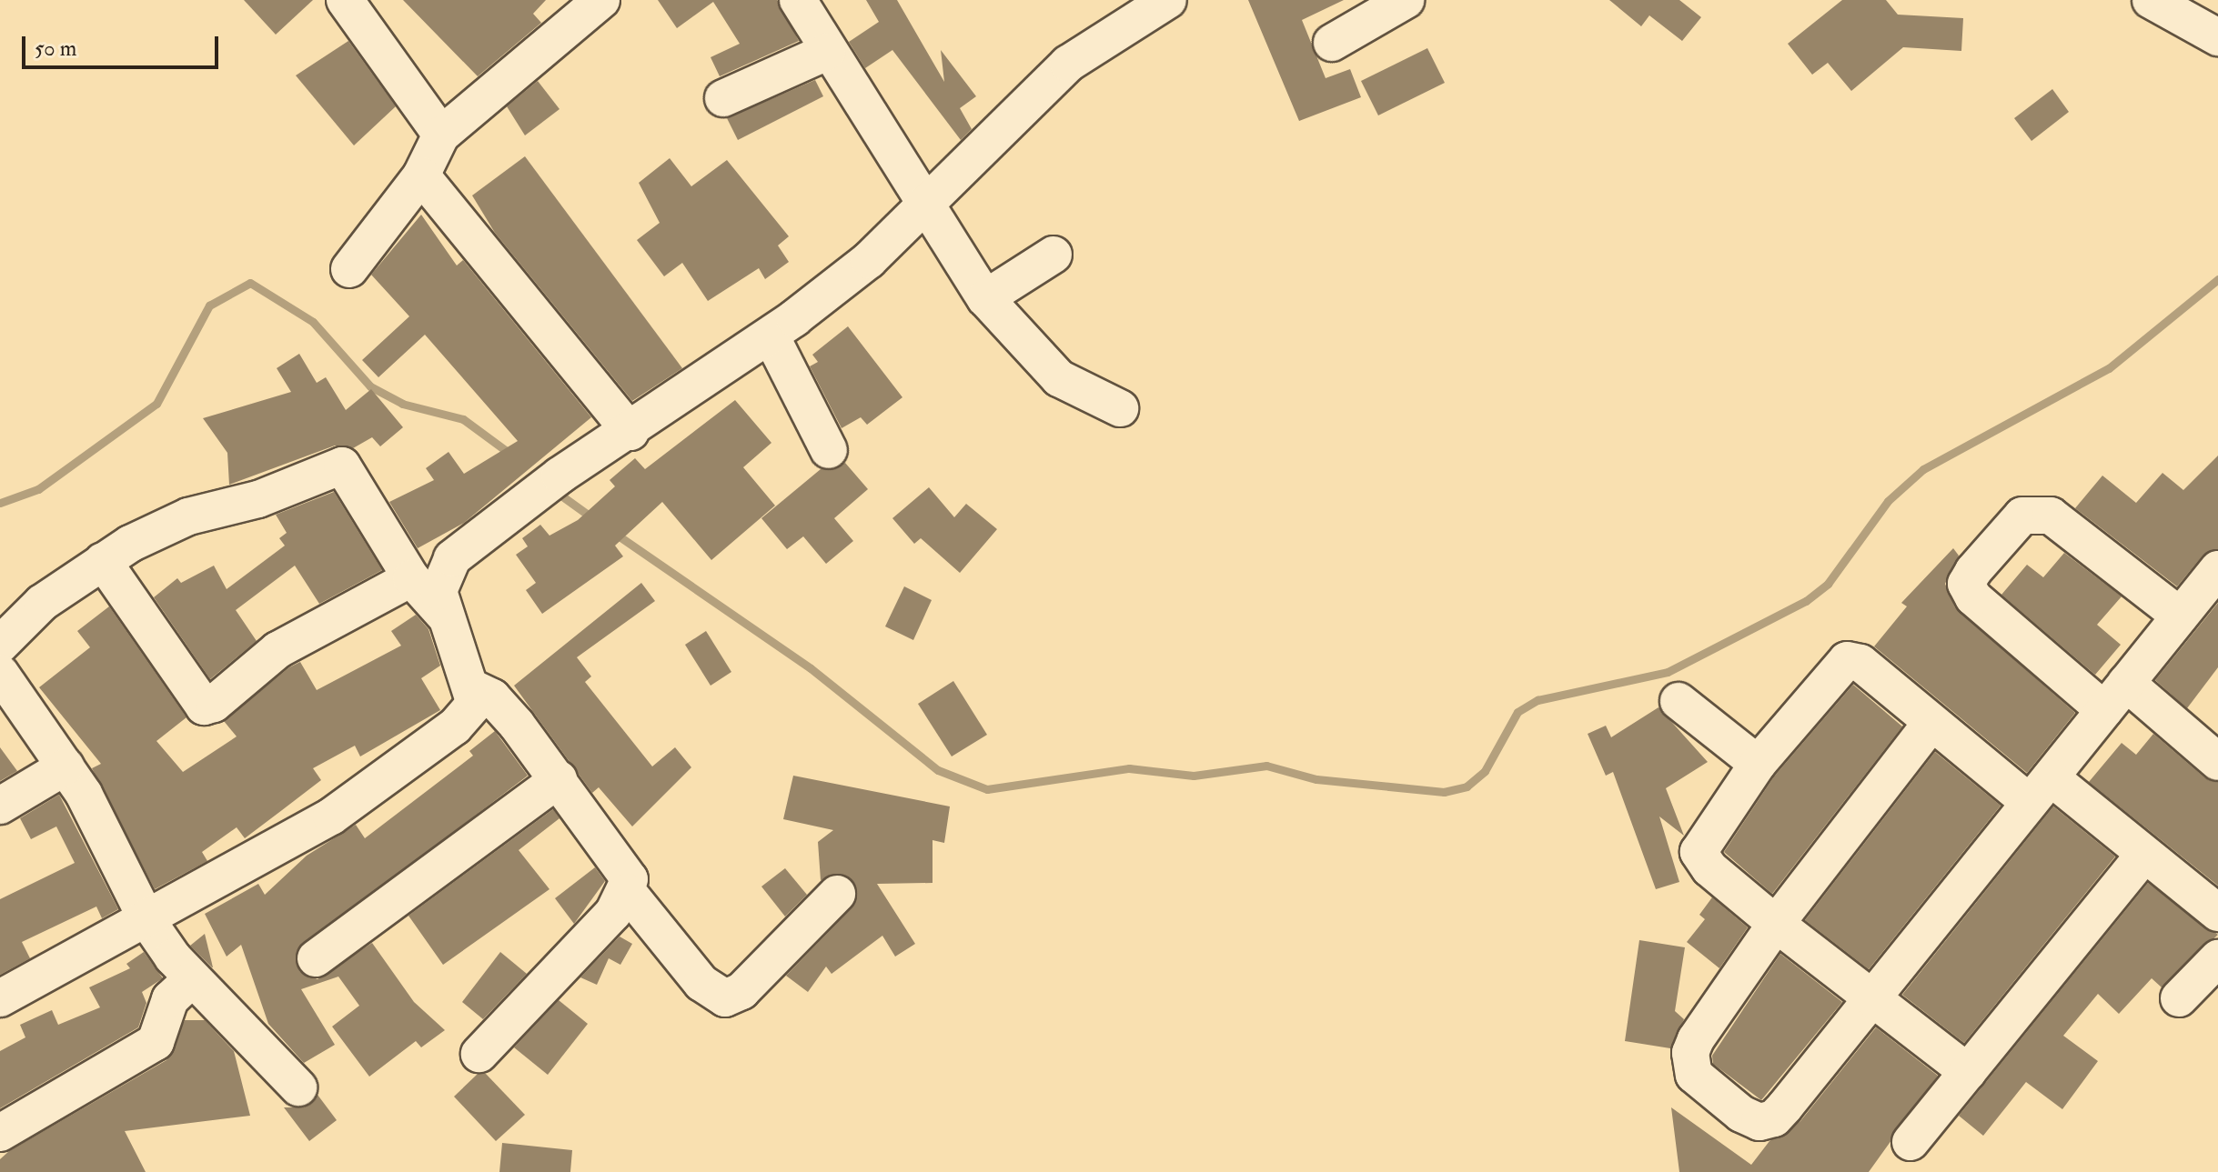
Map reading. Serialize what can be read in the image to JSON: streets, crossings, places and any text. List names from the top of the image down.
{
  "scale_bar": "50 m"
}
